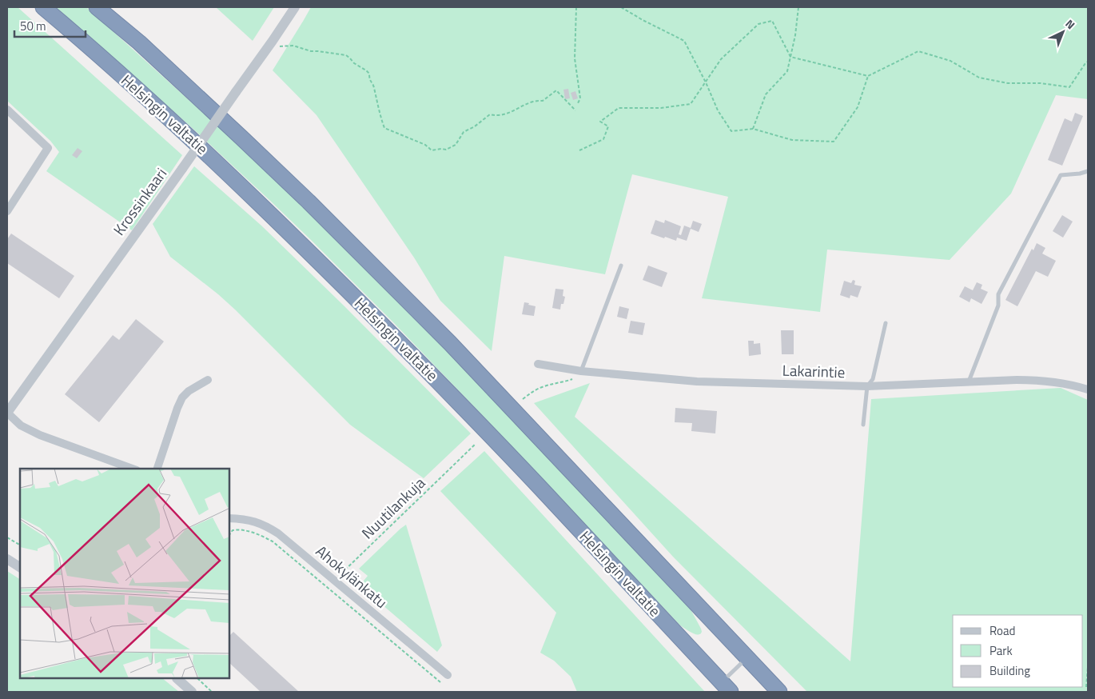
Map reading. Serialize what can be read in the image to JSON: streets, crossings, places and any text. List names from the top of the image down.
{
  "streets": {
    "highway": ["Helsingin valtatie"],
    "street": ["Krossinkaari", "Lakarintie", "Ahokylänkatu"],
    "path": ["Nuutilankuja"]
  },
  "crossings": [
    ["Nuutilankuja", "Ahokylänkatu"]
  ],
  "legend": ["Road", "Park", "Building"],
  "scale_bar": "50 m",
  "north": "top right"
}
